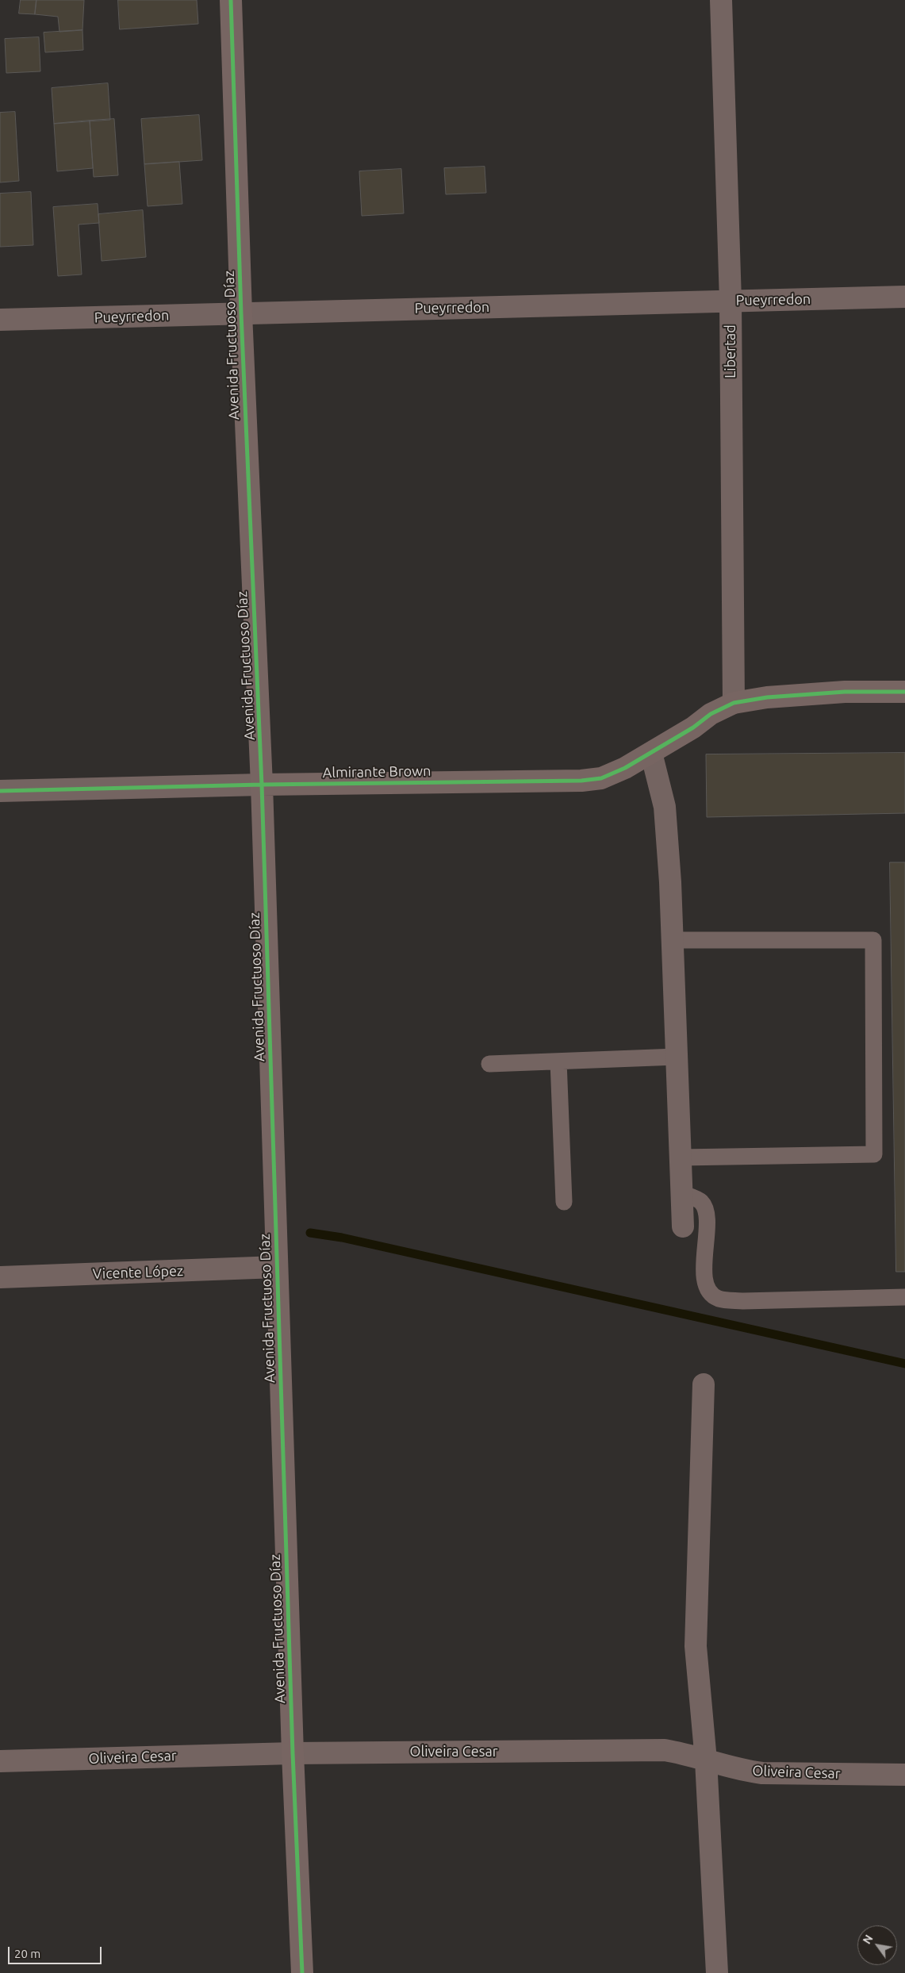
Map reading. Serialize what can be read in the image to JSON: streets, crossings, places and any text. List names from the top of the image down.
{
  "streets": {
    "street": [
      "Pueyrredon",
      "Avenida Fructuoso Díaz",
      "Libertad",
      "Almirante Brown",
      "Vicente López",
      "Oliveira Cesar"
    ]
  },
  "crossings": [
    ["Pueyrredon", "Avenida Fructuoso Díaz"],
    ["Pueyrredon", "Libertad"],
    ["Avenida Fructuoso Díaz", "Almirante Brown"],
    ["Avenida Fructuoso Díaz", "Vicente López"],
    ["Avenida Fructuoso Díaz", "Oliveira Cesar"],
    ["Libertad", "Almirante Brown"]
  ],
  "scale_bar": "20 m",
  "north": "top left"
}
